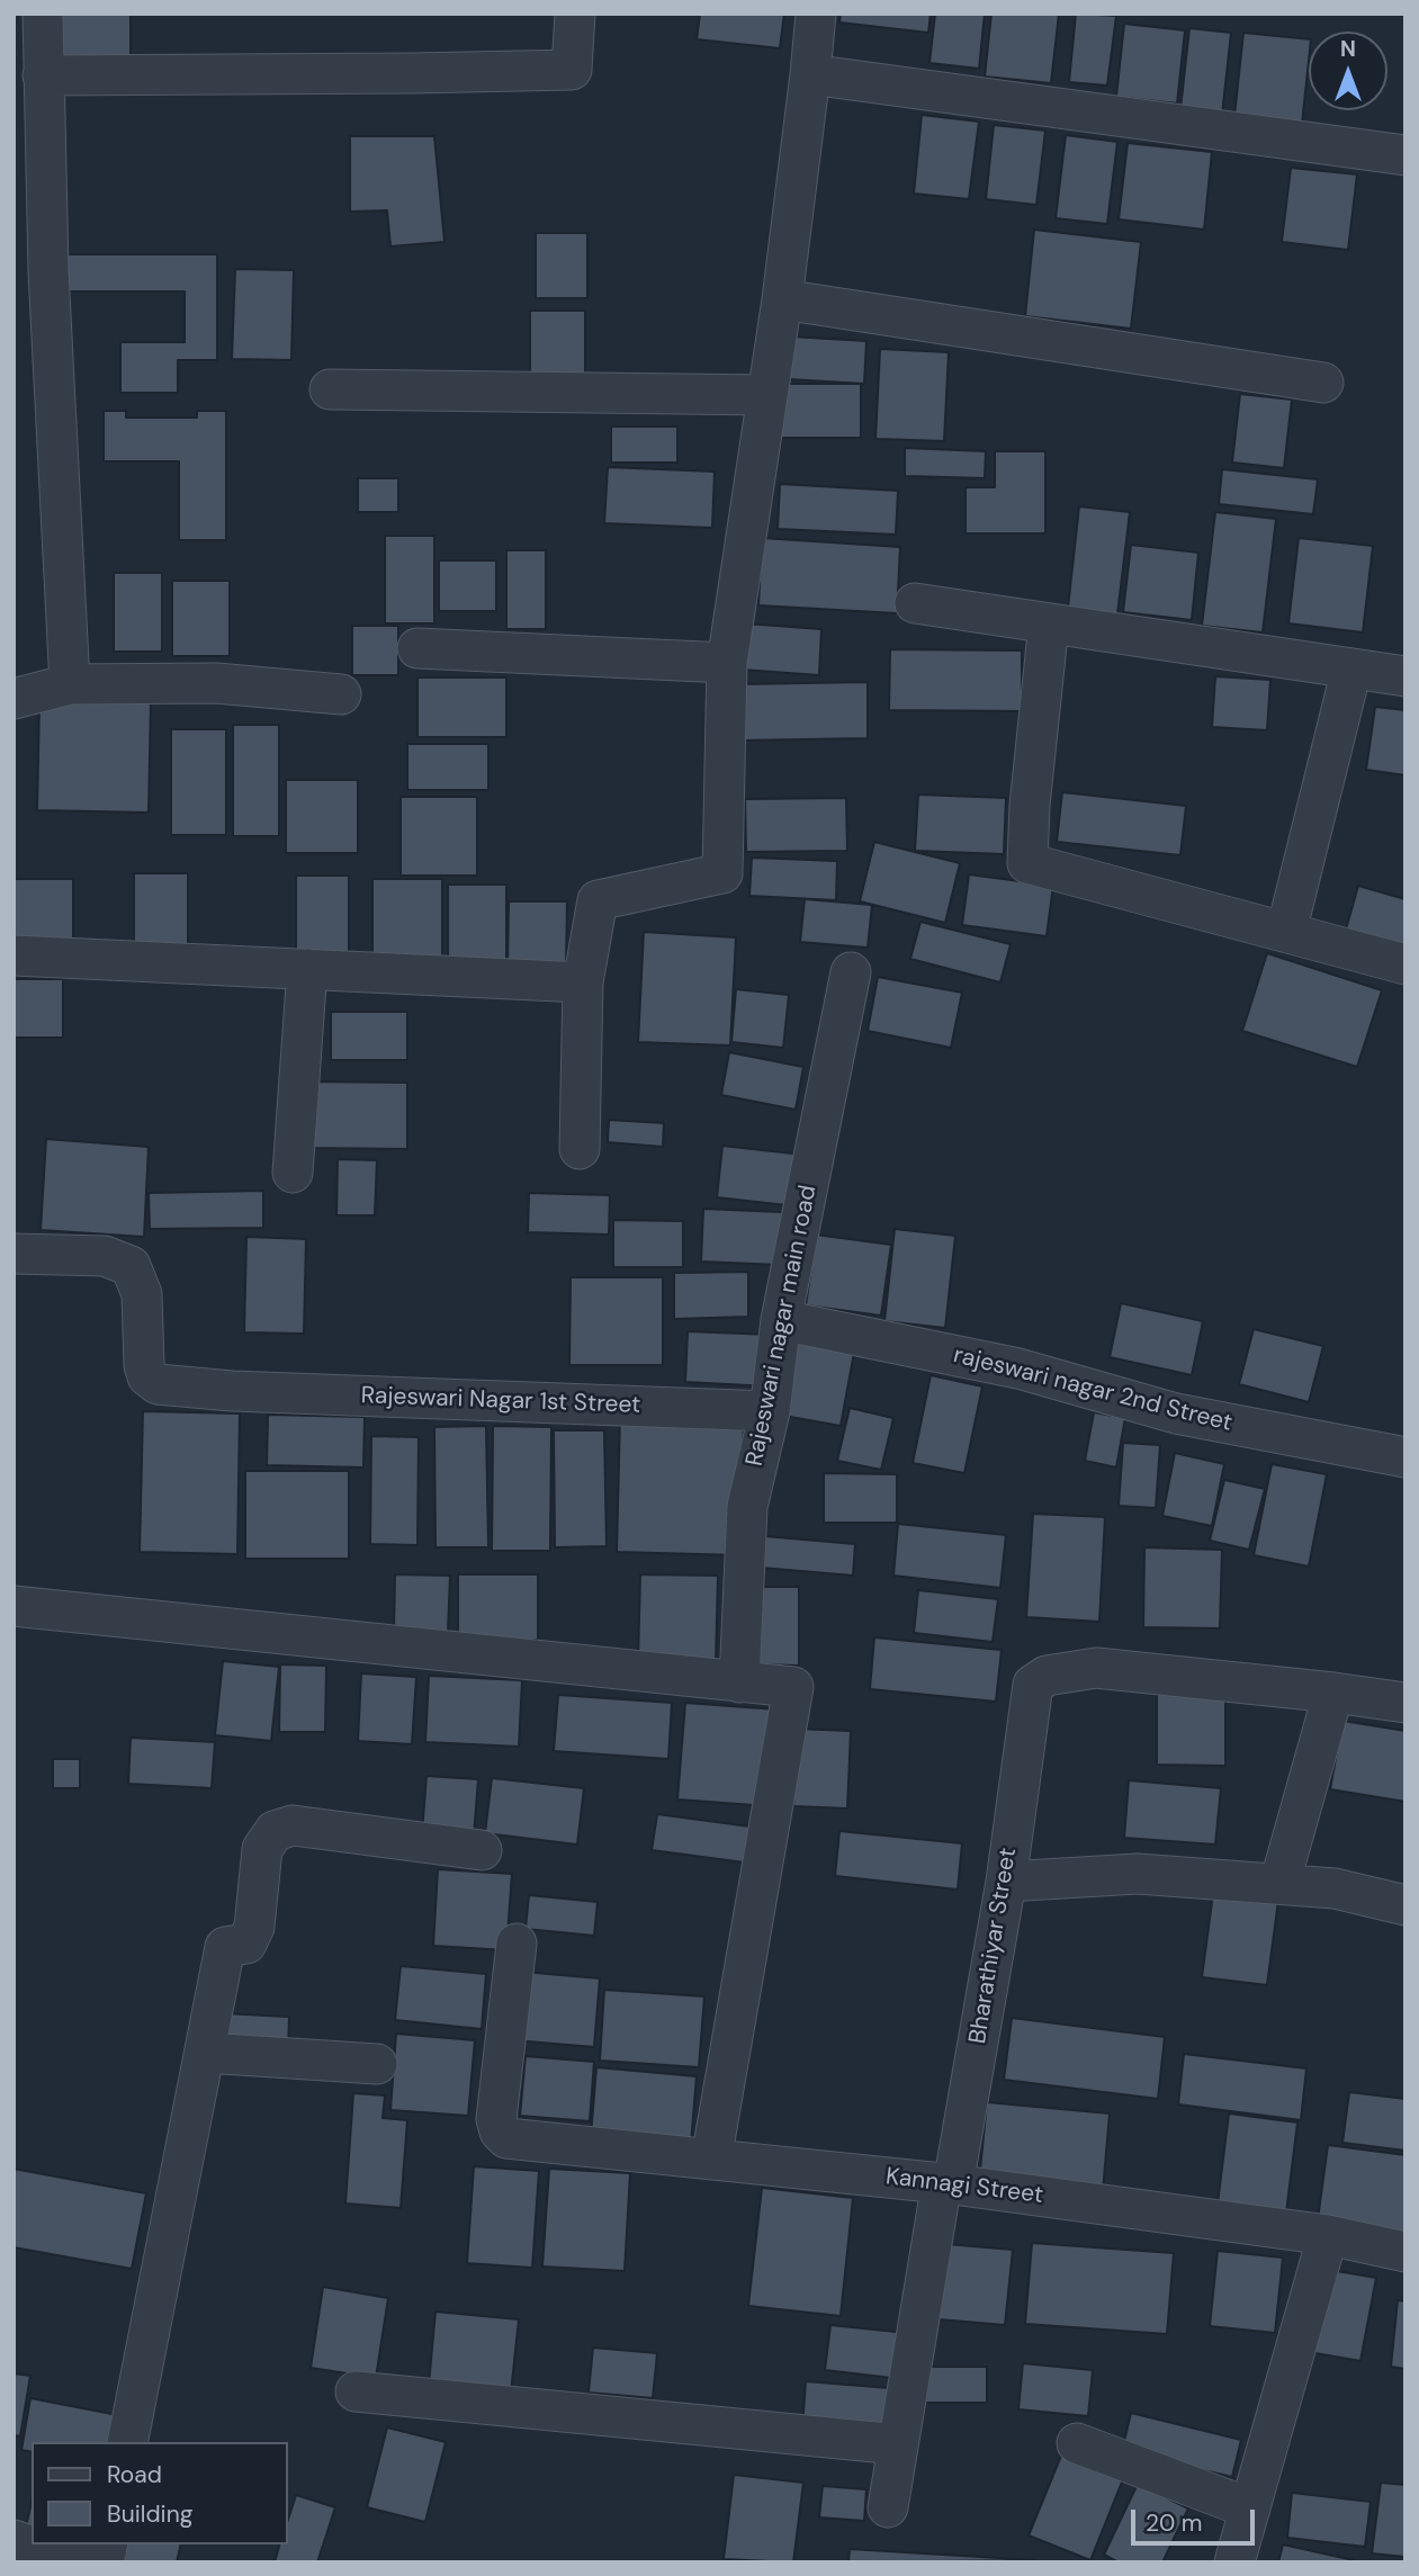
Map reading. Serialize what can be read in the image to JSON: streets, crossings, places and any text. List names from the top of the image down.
{
  "streets": {
    "street": [
      "Rajeswari nagar main road",
      "rajeswari nagar 2nd Street",
      "Rajeswari Nagar 1st Street",
      "Bharathiyar Street",
      "Kannagi Street"
    ]
  },
  "crossings": [
    ["Rajeswari nagar main road", "rajeswari nagar 2nd Street"],
    ["Rajeswari nagar main road", "Rajeswari Nagar 1st Street"],
    ["Bharathiyar Street", "Kannagi Street"]
  ],
  "legend": ["Road", "Building"],
  "scale_bar": "20 m",
  "north": "top"
}
